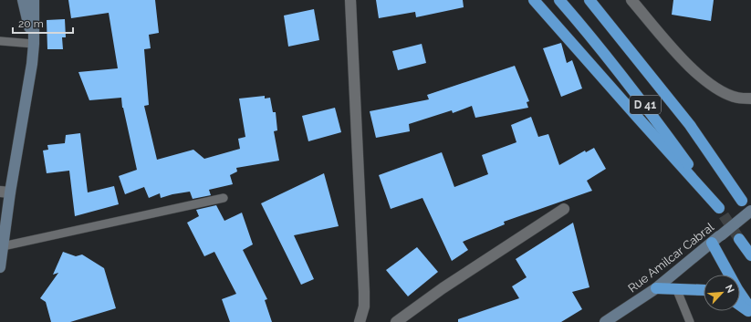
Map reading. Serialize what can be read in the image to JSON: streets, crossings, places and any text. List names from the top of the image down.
{
  "streets": {
    "highway": ["D 41"],
    "main road": ["Rue Amilcar Cabral"]
  },
  "scale_bar": "20 m",
  "north": "top right"
}
